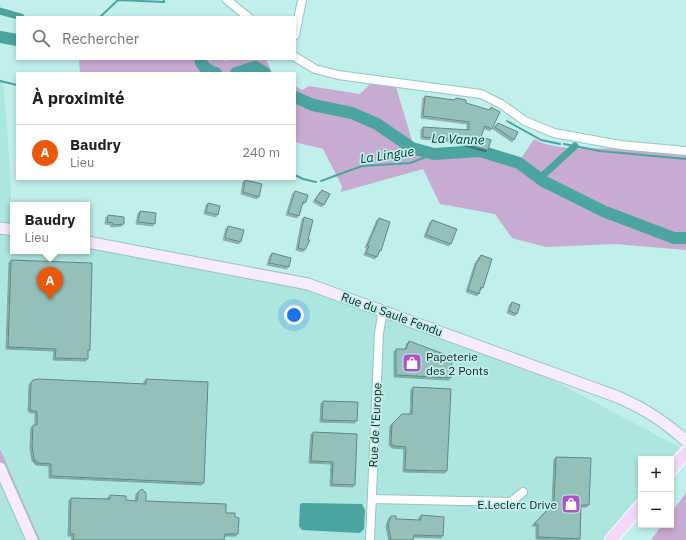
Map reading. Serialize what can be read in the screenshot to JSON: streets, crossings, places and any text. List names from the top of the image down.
{
  "streets": {
    "street": ["Rue du Saule Fendu", "Rue de l'Europe"]
  },
  "crossings": [
    ["Rue du Saule Fendu", "Rue de l'Europe"]
  ],
  "water": ["La Vanne", "La Lingue"],
  "places": {
    "shop": ["Papeterie des 2 Ponts", "E.Leclerc Drive"]
  },
  "page": {
    "search": "Rechercher",
    "heading": "À proximité",
    "list": [
      {
        "mark": "A",
        "name": "Baudry",
        "note": "Lieu",
        "value": "240 m"
      }
    ],
    "popup": ["Baudry", "Lieu"],
    "pins": "A",
    "map_buttons": ["+", "−"]
  }
}
